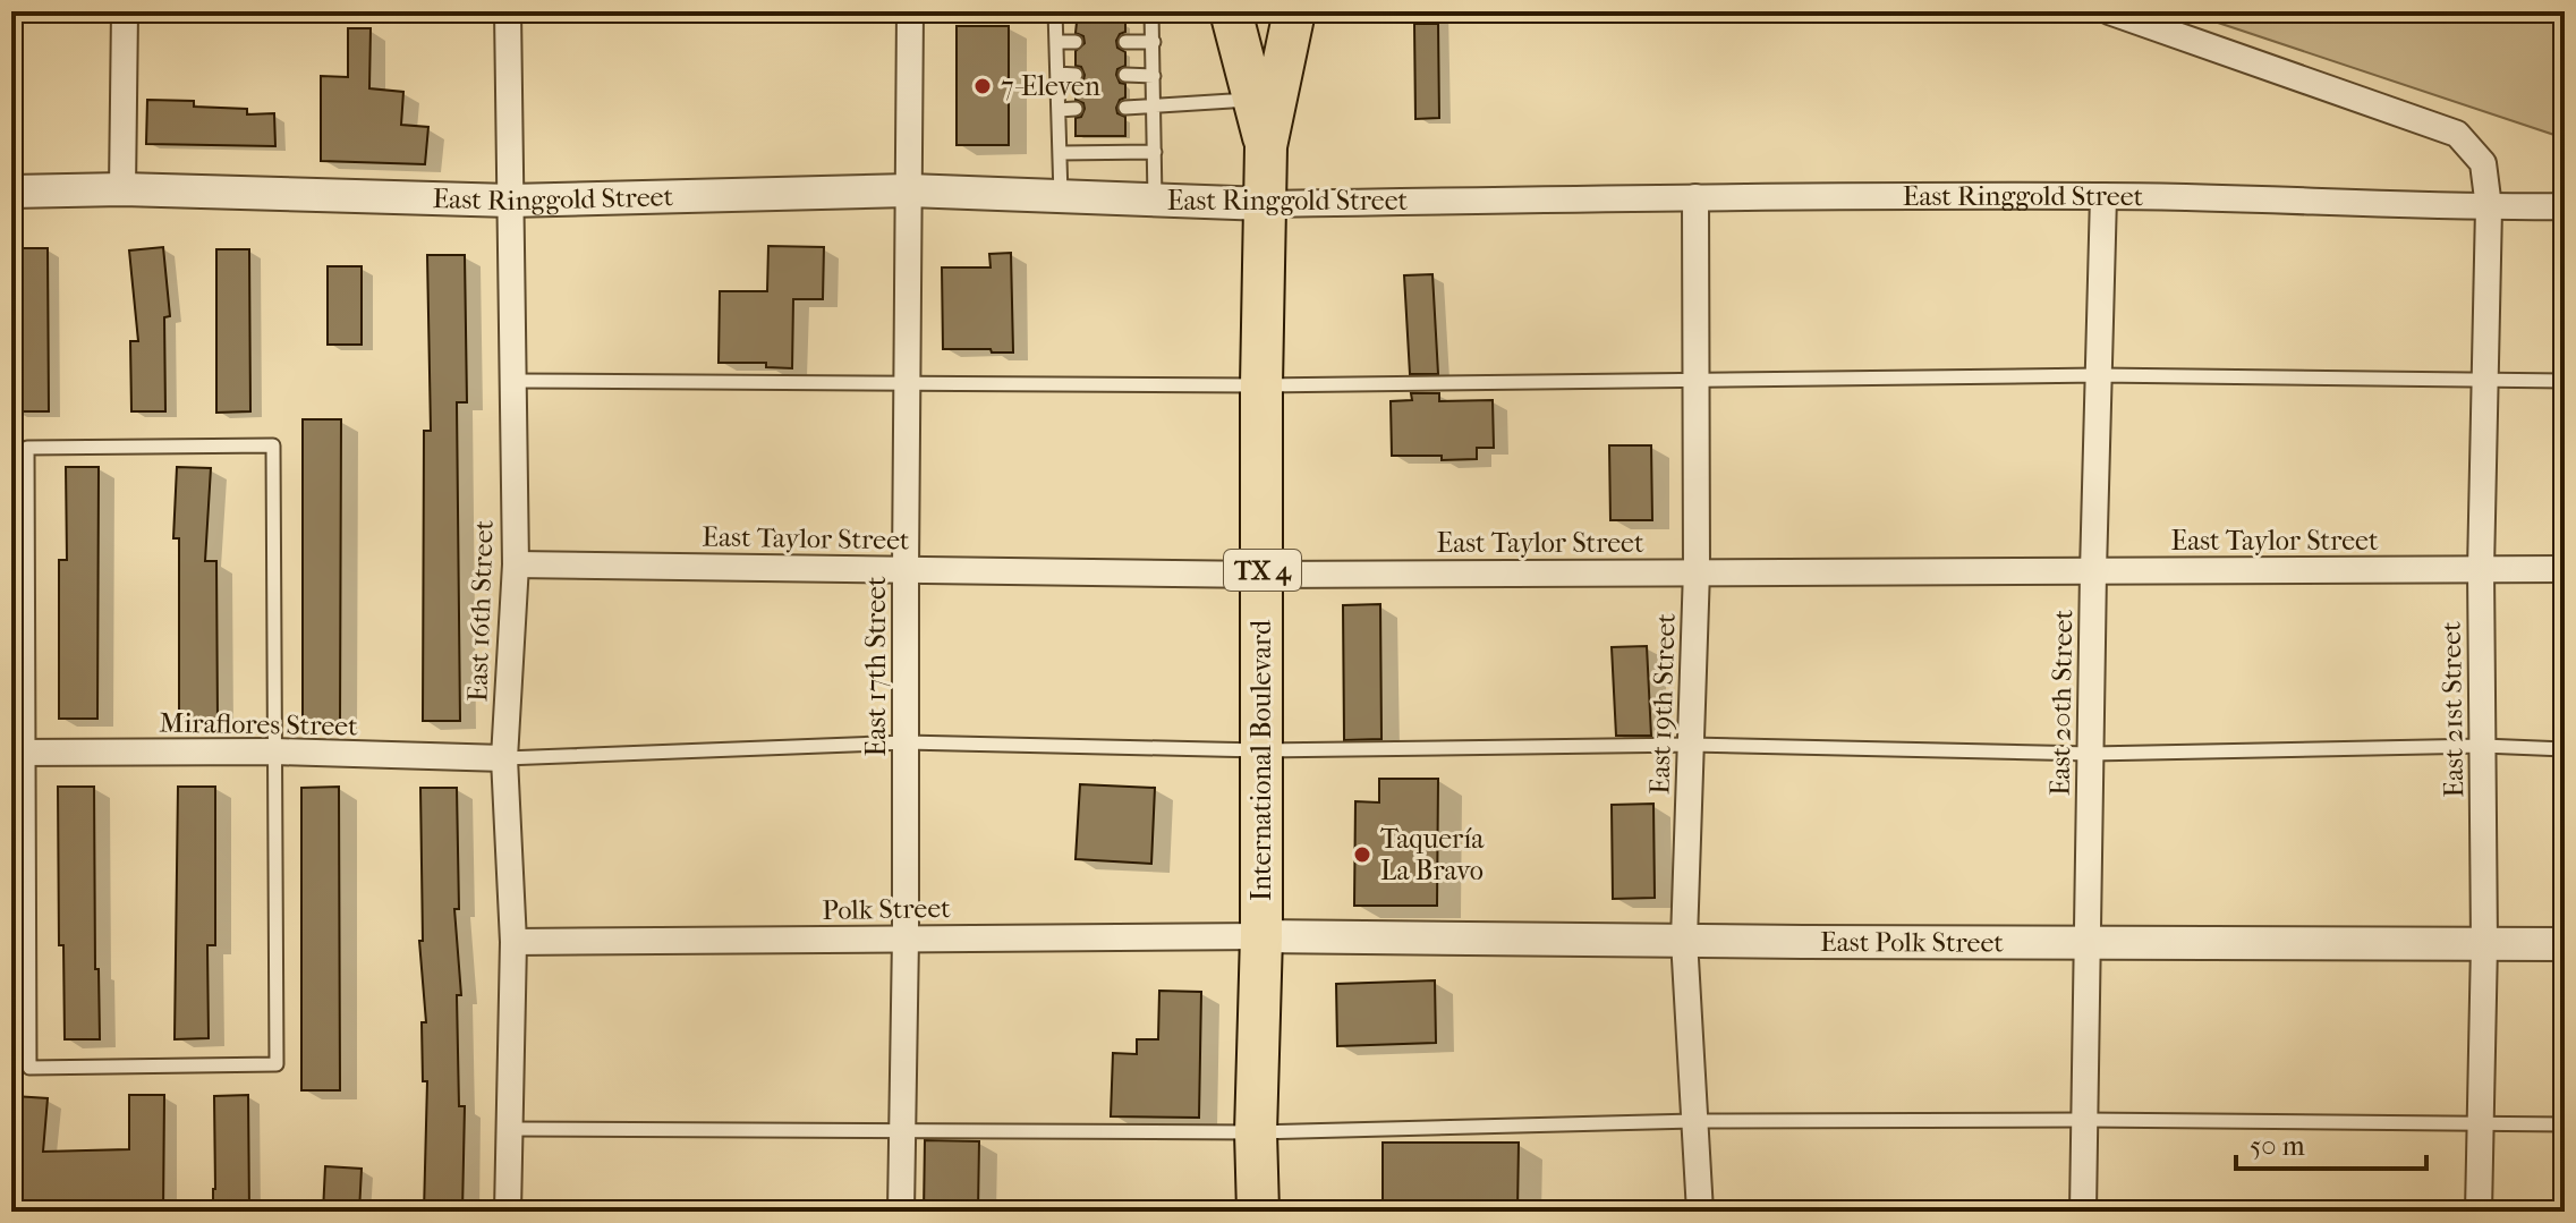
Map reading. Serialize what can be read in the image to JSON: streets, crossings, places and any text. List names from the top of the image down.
{
  "streets": {
    "main road": ["TX 4", "International Boulevard"],
    "street": [
      "East Ringgold Street",
      "East Taylor Street",
      "East 16th Street",
      "East 17th Street",
      "East 20th Street",
      "East 19th Street",
      "East 21st Street",
      "Miraflores Street",
      "Polk Street",
      "East Polk Street"
    ]
  },
  "crossings": [
    ["East Ringgold Street", "East 16th Street"],
    ["East Ringgold Street", "East 17th Street"],
    ["East Ringgold Street", "East 20th Street"],
    ["East Ringgold Street", "East 19th Street"],
    ["East Ringgold Street", "East 21st Street"],
    ["East Ringgold Street", "International Boulevard"],
    ["East Taylor Street", "East 16th Street"],
    ["East Taylor Street", "East 17th Street"],
    ["East Taylor Street", "East 20th Street"],
    ["East Taylor Street", "East 19th Street"],
    ["East Taylor Street", "East 21st Street"],
    ["East Taylor Street", "International Boulevard"],
    ["East 16th Street", "Miraflores Street"],
    ["East 16th Street", "Polk Street"],
    ["East 17th Street", "Polk Street"],
    ["East 20th Street", "East Polk Street"],
    ["East 19th Street", "East Polk Street"],
    ["East 21st Street", "East Polk Street"],
    ["International Boulevard", "Polk Street"],
    ["International Boulevard", "East Polk Street"],
    ["Polk Street", "East Polk Street"]
  ],
  "places": ["7-Eleven", "Taquería La Bravo"],
  "scale_bar": "50 m"
}
